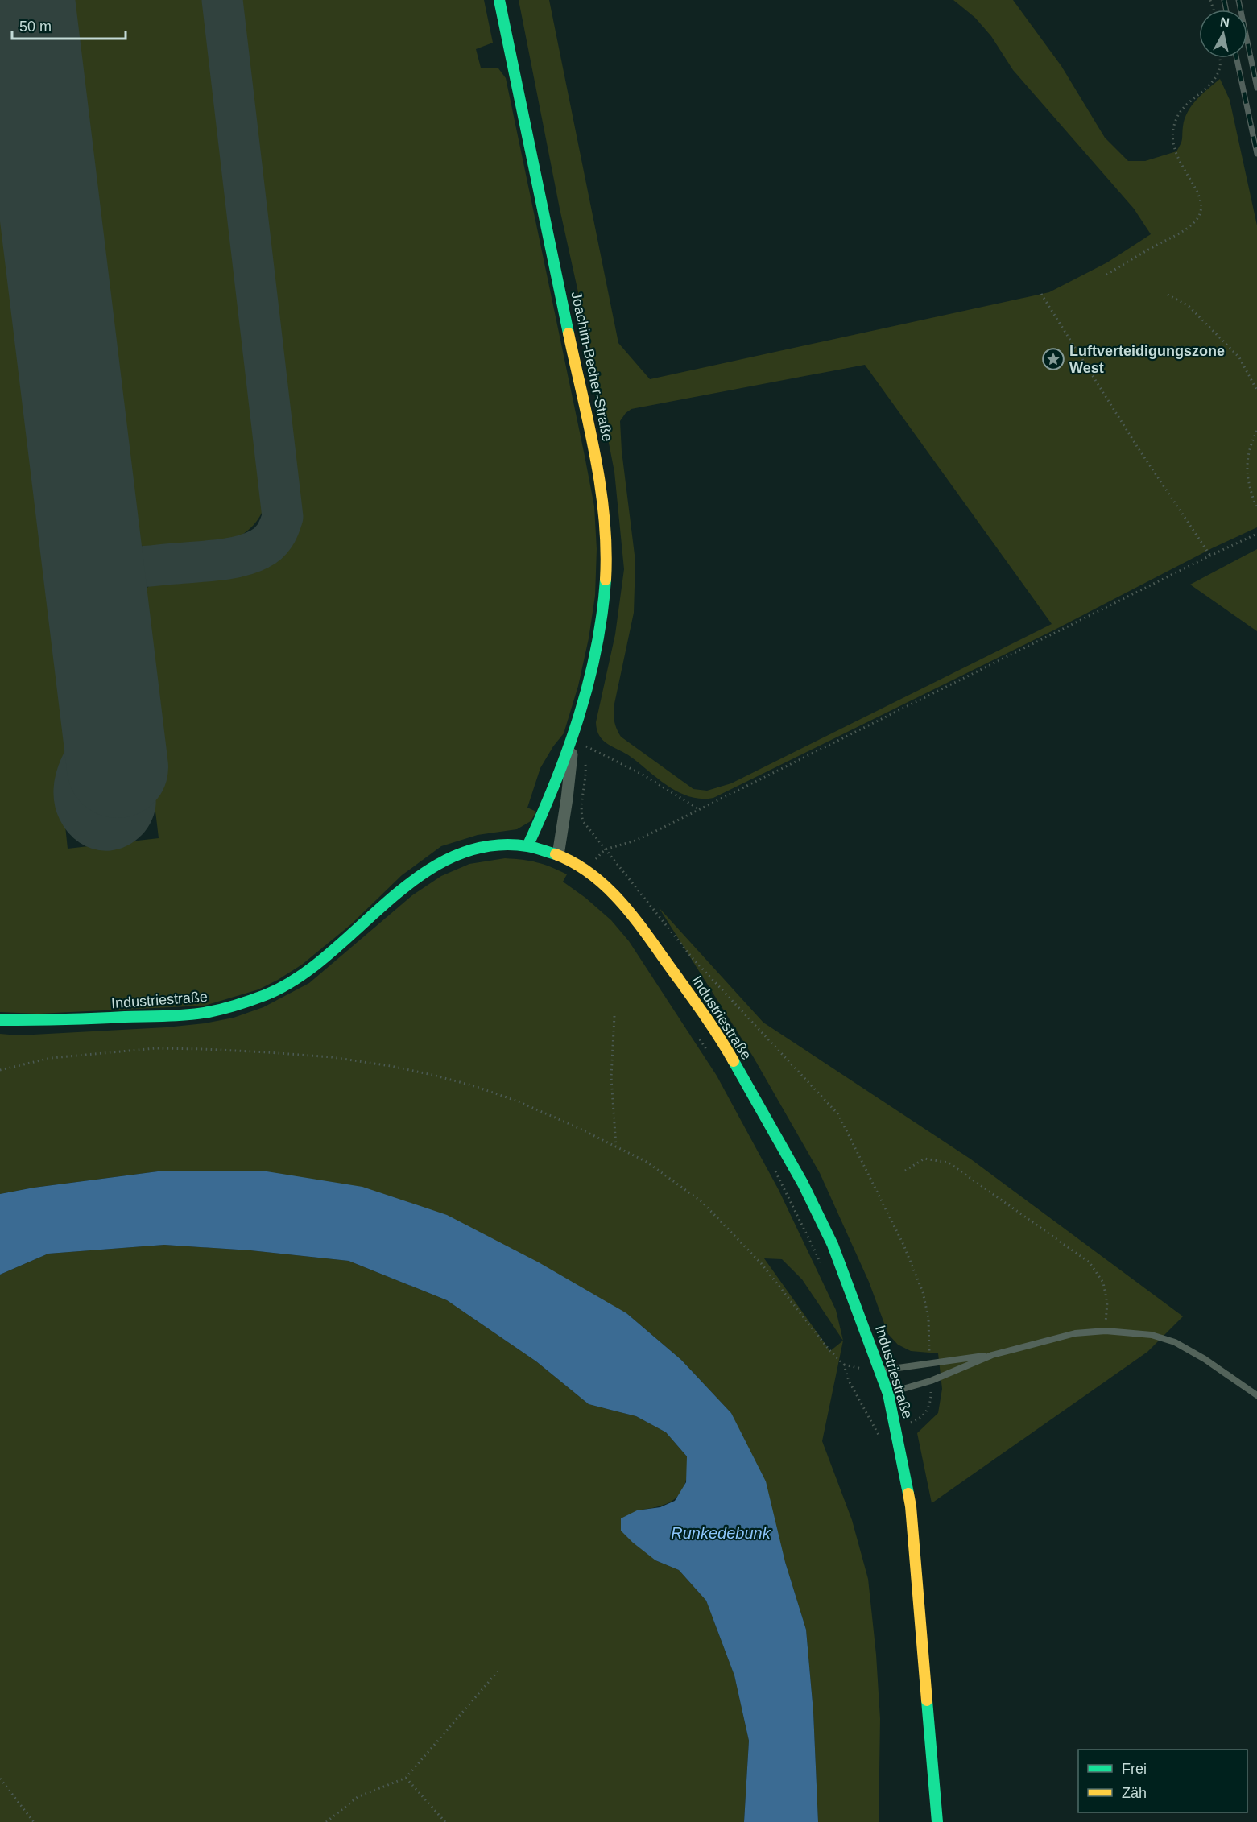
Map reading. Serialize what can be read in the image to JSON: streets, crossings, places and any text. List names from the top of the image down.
{
  "streets": {
    "street": ["Joachim-Becher-Straße", "Industriestraße"]
  },
  "crossings": [
    ["Joachim-Becher-Straße", "Industriestraße"]
  ],
  "water": ["Runkedebunk"],
  "places": {
    "place": ["Luftverteidigungszone West"]
  },
  "legend": ["Frei", "Zäh"],
  "scale_bar": "50 m",
  "north": "top"
}
